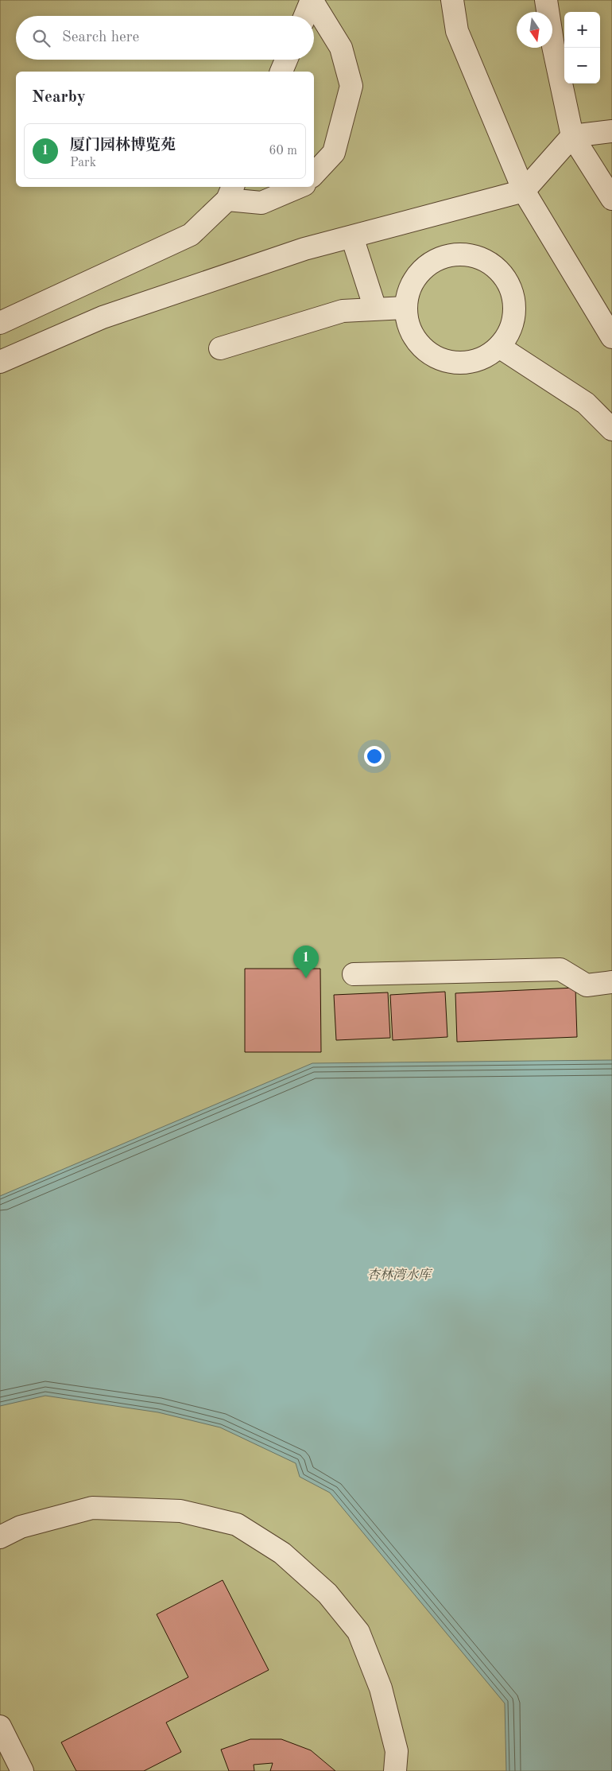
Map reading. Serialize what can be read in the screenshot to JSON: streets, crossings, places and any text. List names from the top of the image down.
{
  "water": ["杏林湾水库"],
  "north": "bottom",
  "page": {
    "map_buttons": ["+", "−"],
    "search": "Search here",
    "heading": "Nearby",
    "list": [
      {
        "mark": "1",
        "name": "厦门园林博览苑",
        "note": "Park",
        "value": "60 m"
      }
    ],
    "pins": "1"
  }
}
